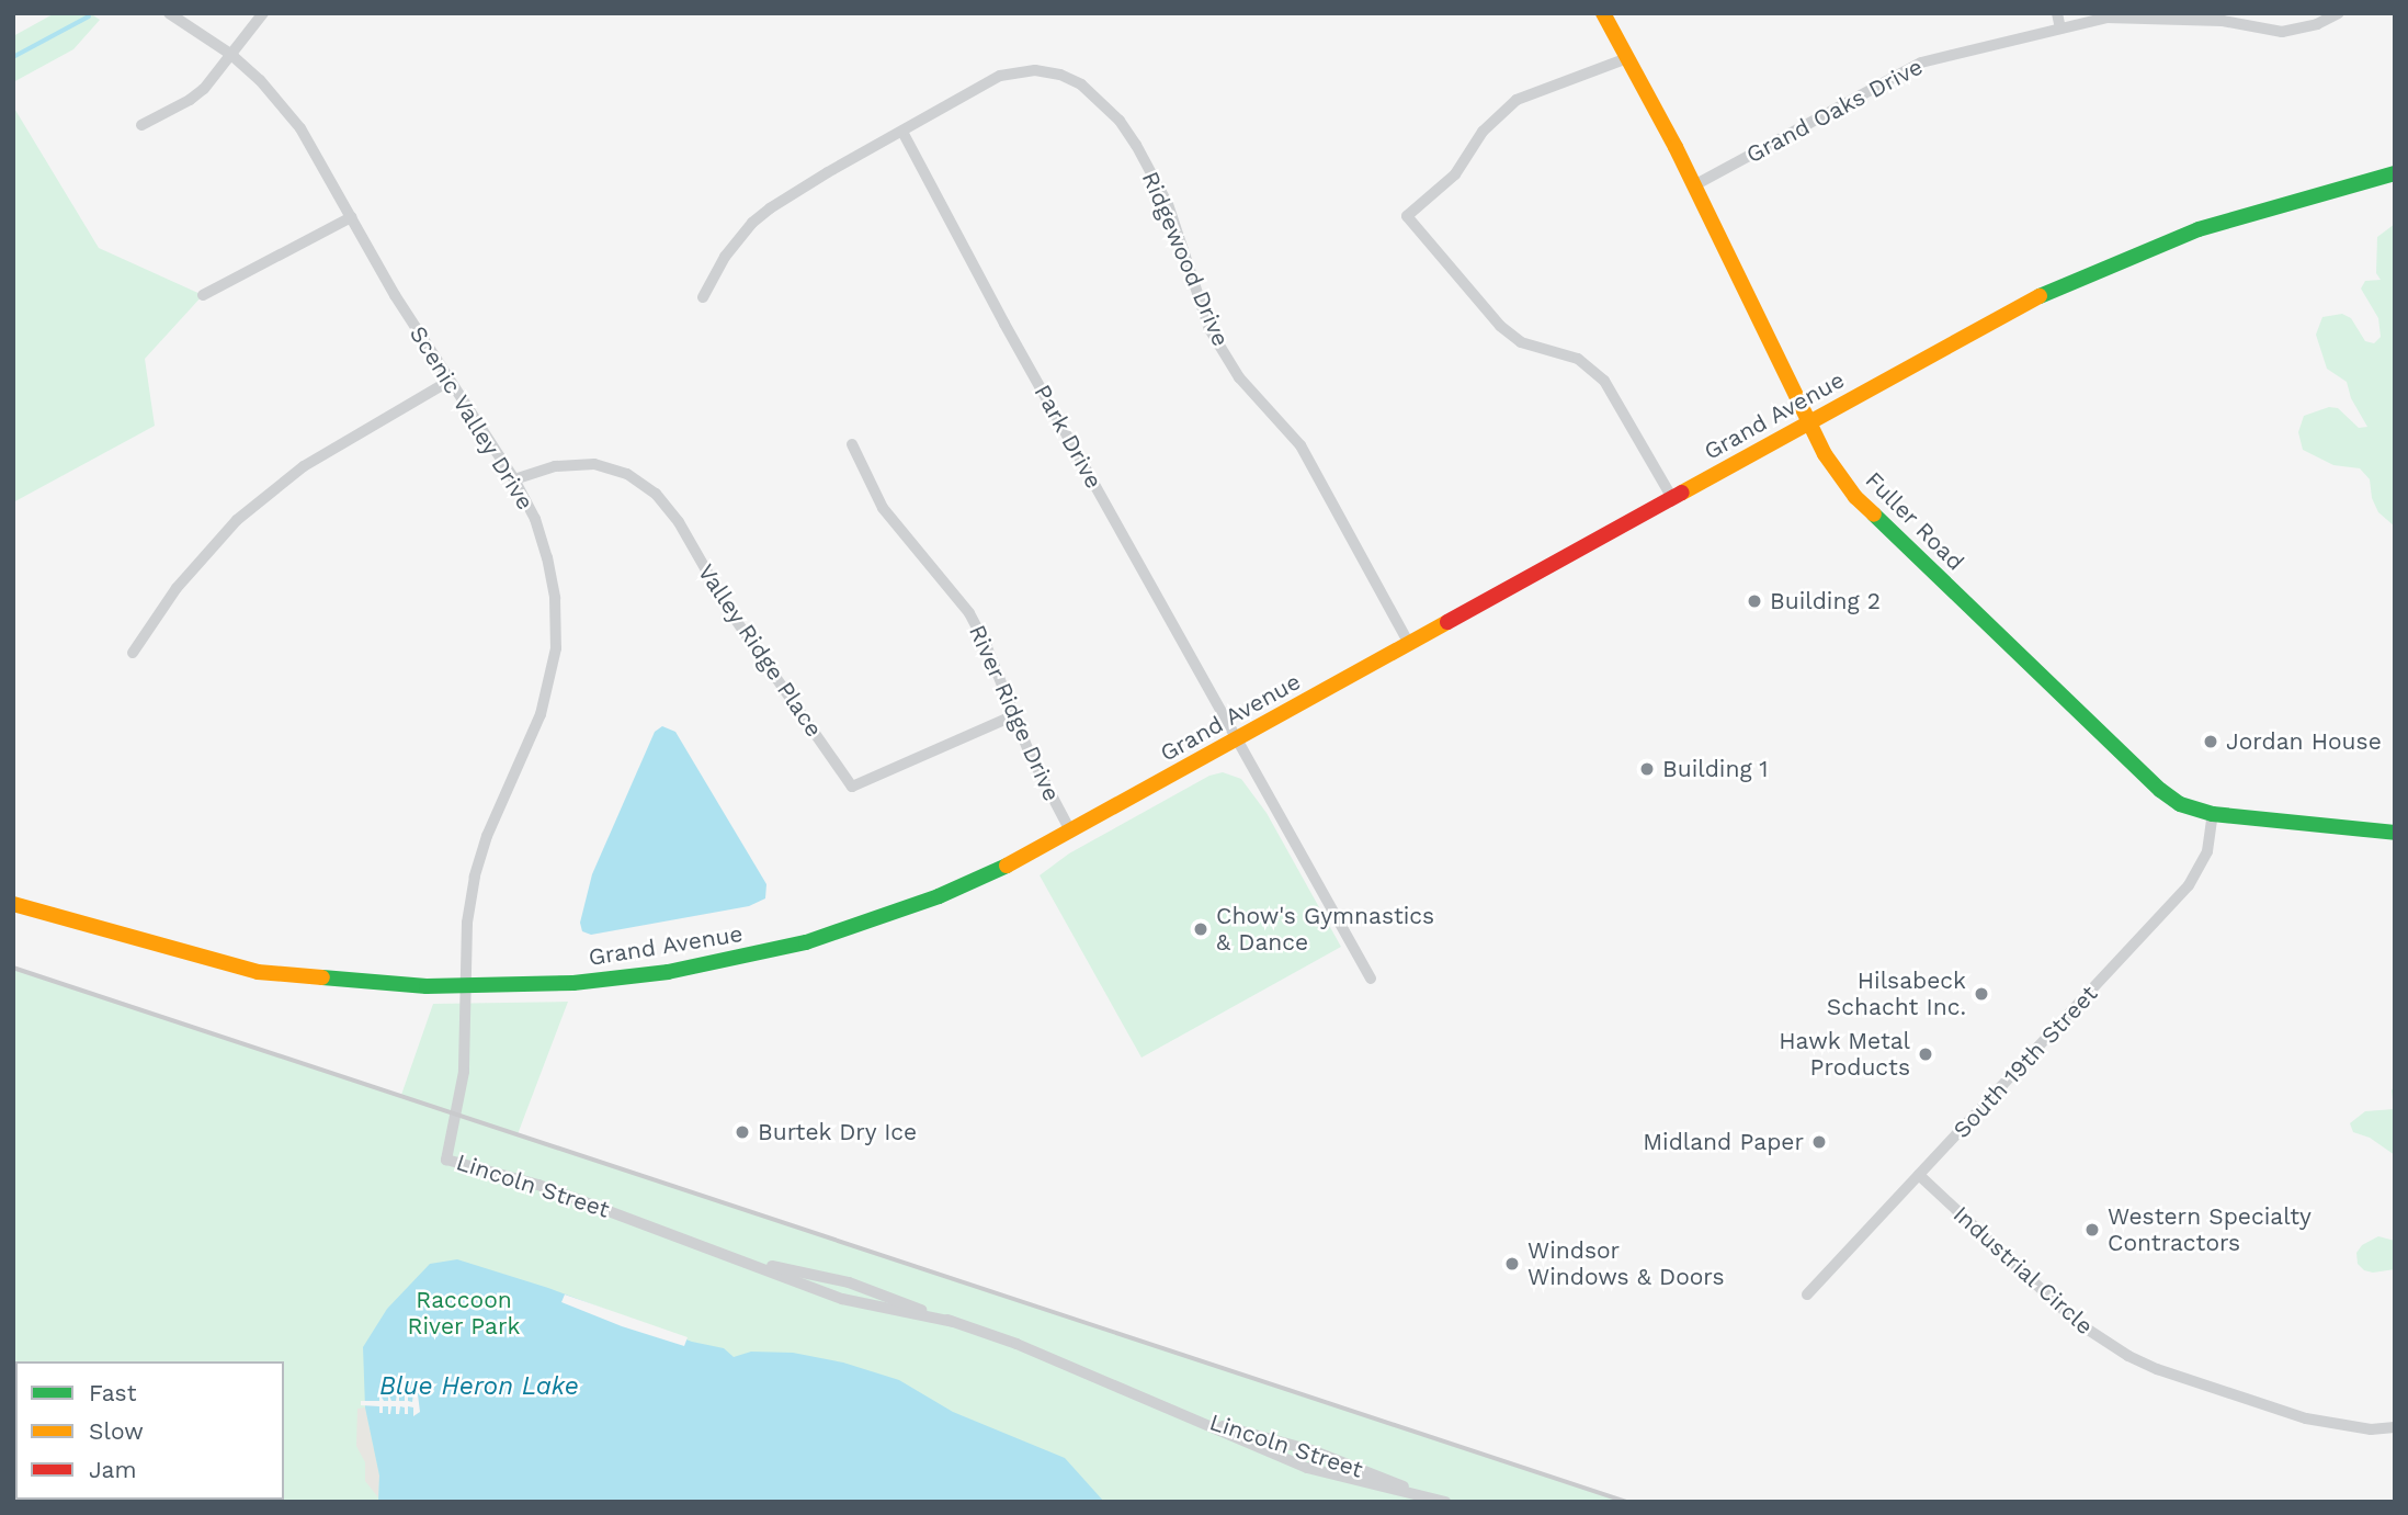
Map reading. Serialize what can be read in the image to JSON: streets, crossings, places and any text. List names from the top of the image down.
{
  "streets": {
    "main road": ["Grand Avenue", "Fuller Road"],
    "street": [
      "Grand Oaks Drive",
      "Ridgewood Drive",
      "Scenic Valley Drive",
      "Park Drive",
      "Valley Ridge Place",
      "River Ridge Drive",
      "South 19th Street",
      "Lincoln Street",
      "Industrial Circle"
    ]
  },
  "crossings": [
    ["Grand Oaks Drive", "Fuller Road"],
    ["Ridgewood Drive", "Grand Avenue"],
    ["Ridgewood Drive", "Park Drive"],
    ["Grand Avenue", "Scenic Valley Drive"],
    ["Grand Avenue", "Park Drive"],
    ["Grand Avenue", "Fuller Road"],
    ["Grand Avenue", "River Ridge Drive"],
    ["Grand Avenue", "Lincoln Street"],
    ["Scenic Valley Drive", "Valley Ridge Place"],
    ["Scenic Valley Drive", "Lincoln Street"],
    ["Fuller Road", "South 19th Street"],
    ["Valley Ridge Place", "River Ridge Drive"],
    ["South 19th Street", "Industrial Circle"]
  ],
  "water": ["Blue Heron Lake"],
  "parks": ["Raccoon River Park"],
  "places": [
    "Building 2",
    "Jordan House",
    "Building 1",
    "Chow's Gymnastics & Dance",
    "Hilsabeck Schacht Inc.",
    "Hawk Metal Products",
    "Burtek Dry Ice",
    "Midland Paper",
    "Western Specialty Contractors",
    "Windsor Windows & Doors"
  ],
  "legend": ["Fast", "Slow", "Jam"]
}
